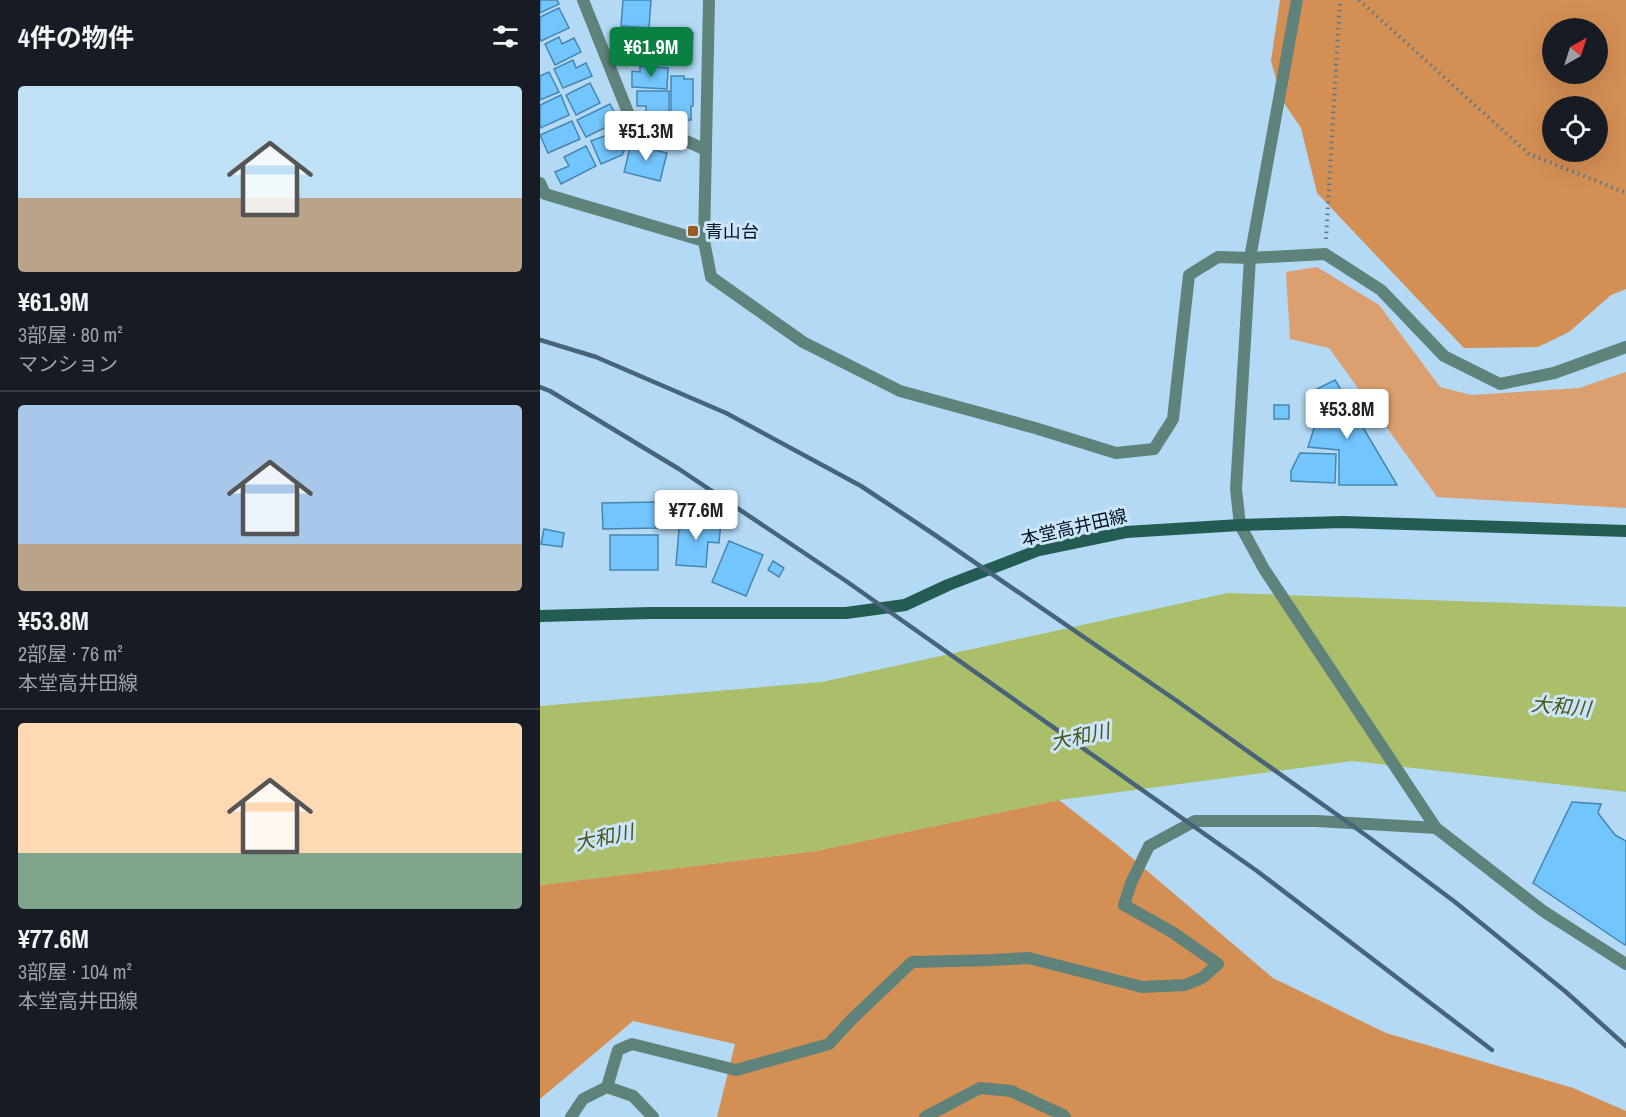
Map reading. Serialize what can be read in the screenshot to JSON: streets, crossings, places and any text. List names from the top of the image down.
{
  "streets": {
    "main road": ["本堂高井田線"]
  },
  "water": ["大和川"],
  "places": {
    "transit": ["青山台"]
  },
  "north": "top right",
  "page": {
    "heading": "4件の物件",
    "price": [
      "¥61.9M",
      "¥51.3M",
      "¥53.8M",
      "¥77.6M"
    ],
    "list": [
      {
        "name": "¥61.9M",
        "note": "3部屋 · 80 m² · マンション"
      },
      {
        "name": "¥53.8M",
        "note": "2部屋 · 76 m² · 本堂高井田線"
      },
      {
        "name": "¥77.6M",
        "note": "3部屋 · 104 m² · 本堂高井田線"
      }
    ]
  }
}
